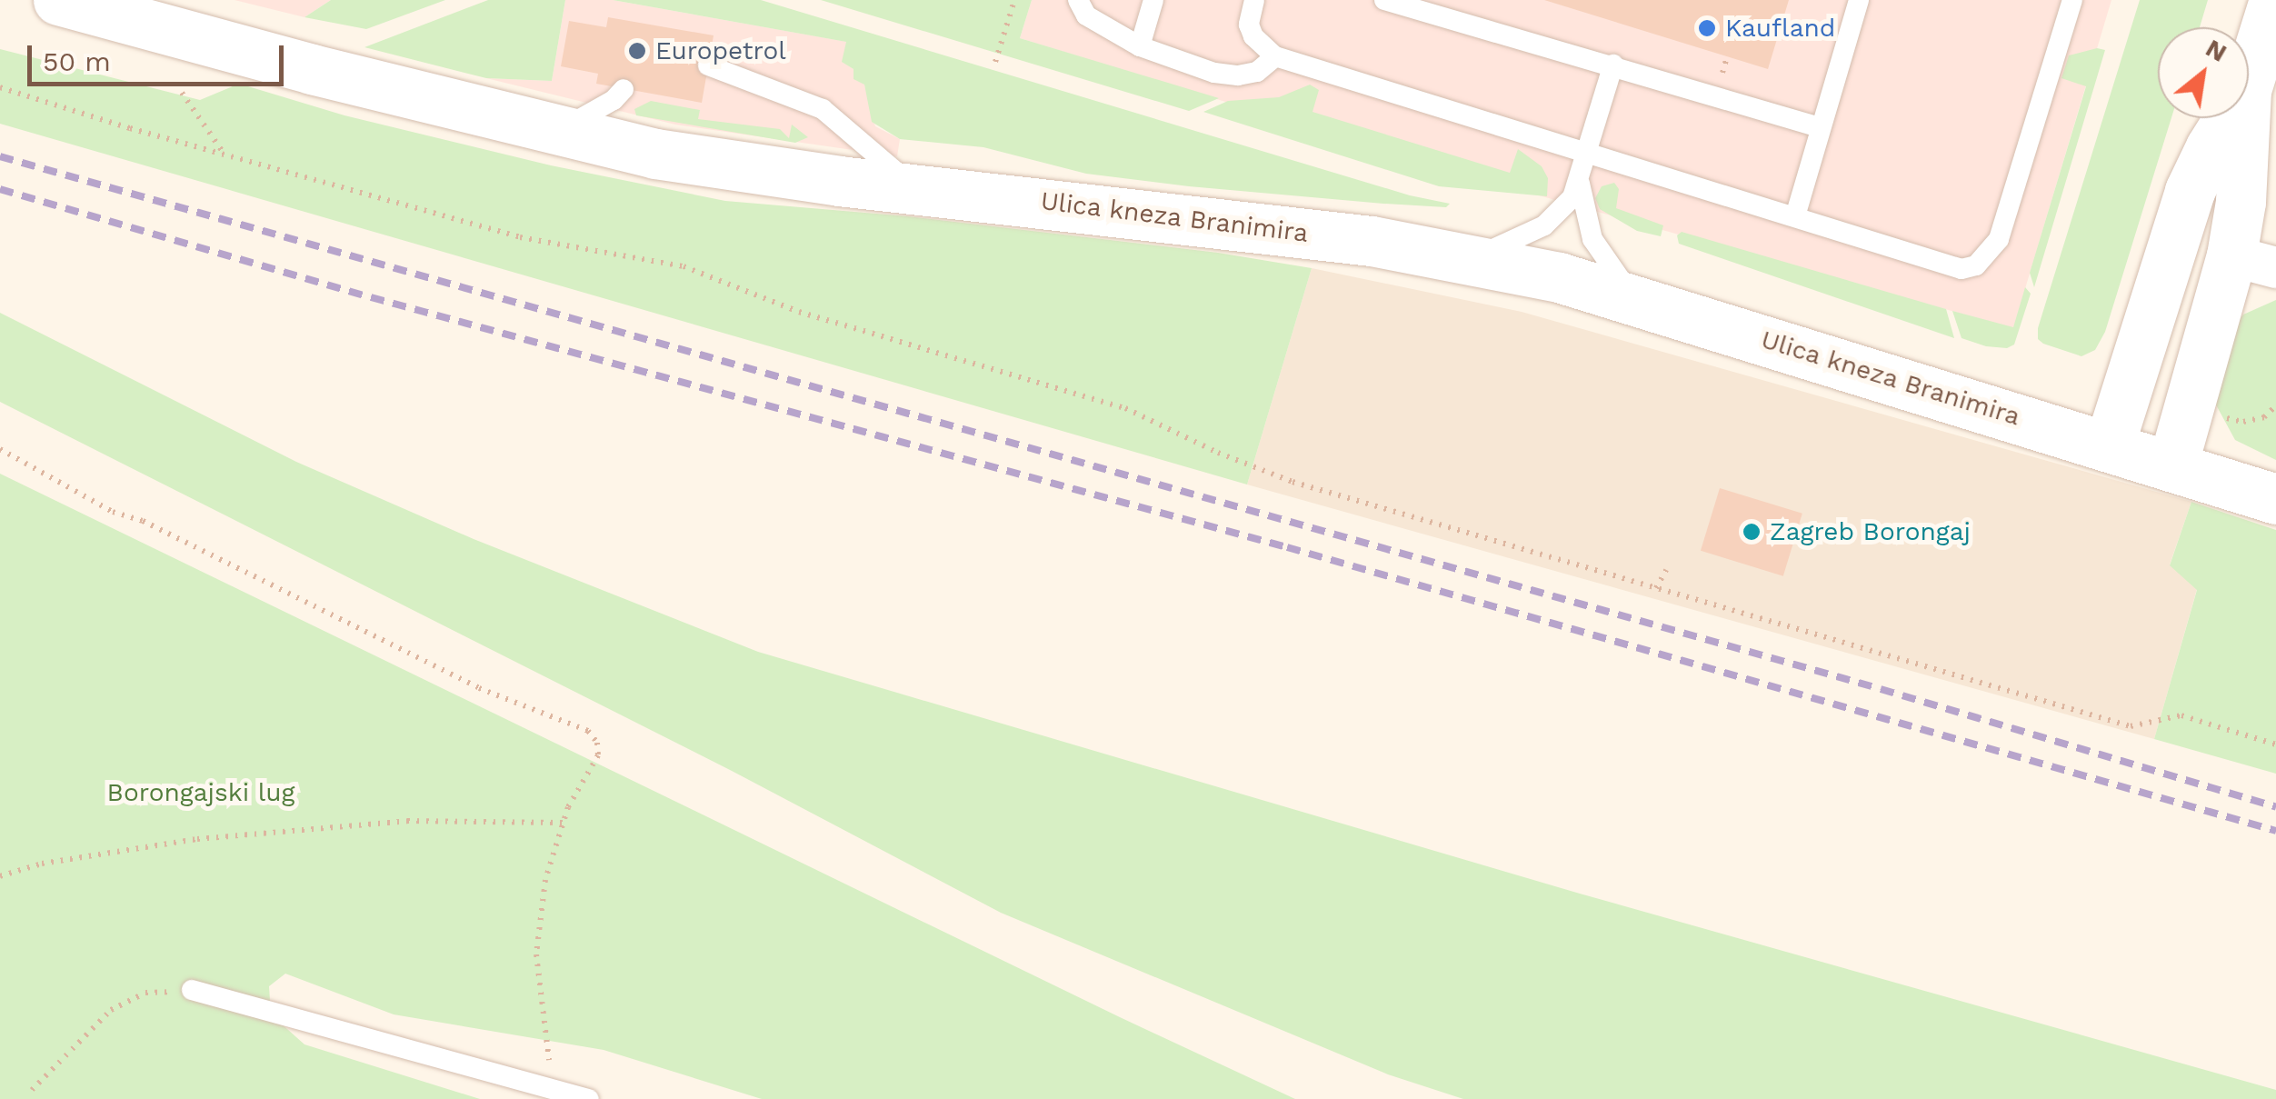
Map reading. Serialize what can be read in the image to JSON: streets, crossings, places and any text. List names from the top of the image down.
{
  "streets": {
    "main road": ["Ulica kneza Branimira"]
  },
  "parks": ["Borongajski lug"],
  "places": ["Kaufland", "Europetrol", "Zagreb Borongaj"],
  "scale_bar": "50 m",
  "north": "top right"
}
